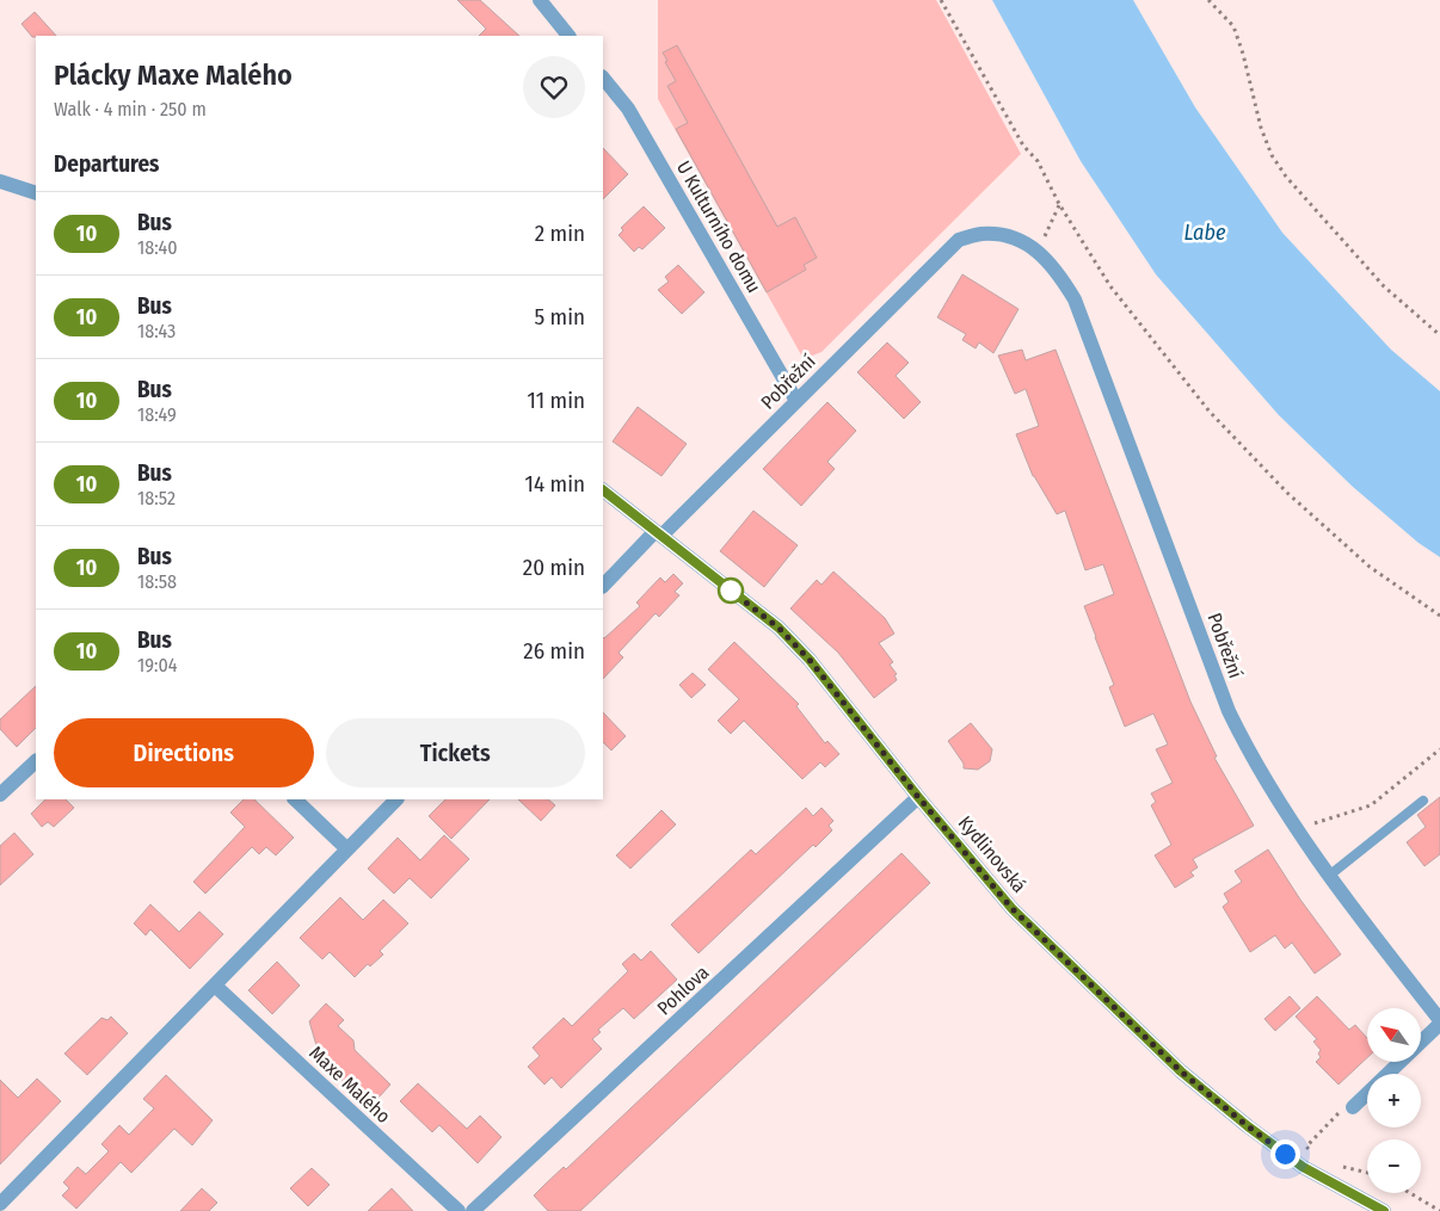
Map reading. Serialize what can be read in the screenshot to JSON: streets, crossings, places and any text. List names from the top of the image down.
{
  "streets": {
    "street": [
      "U Kulturního domu",
      "Pobřežní",
      "Kydlinovská",
      "Pohlova",
      "Maxe Malého"
    ]
  },
  "crossings": [
    ["U Kulturního domu", "Pobřežní"],
    ["Pobřežní", "Kydlinovská"],
    ["Kydlinovská", "Pohlova"]
  ],
  "water": ["Labe"],
  "lines": ["bus line 10"],
  "north": "top left",
  "page": {
    "heading": [
      ["Plácky Maxe Malého", "Walk · 4 min · 250 m"],
      "Departures"
    ],
    "list": [
      {
        "mark": "10",
        "name": "Bus",
        "note": "18:40",
        "value": "2 min"
      },
      {
        "mark": "10",
        "name": "Bus",
        "note": "18:43",
        "value": "5 min"
      },
      {
        "mark": "10",
        "name": "Bus",
        "note": "18:49",
        "value": "11 min"
      },
      {
        "mark": "10",
        "name": "Bus",
        "note": "18:52",
        "value": "14 min"
      },
      {
        "mark": "10",
        "name": "Bus",
        "note": "18:58",
        "value": "20 min"
      },
      {
        "mark": "10",
        "name": "Bus",
        "note": "19:04",
        "value": "26 min"
      }
    ],
    "buttons": ["Directions", "Tickets"],
    "map_buttons": ["+", "−"]
  }
}
